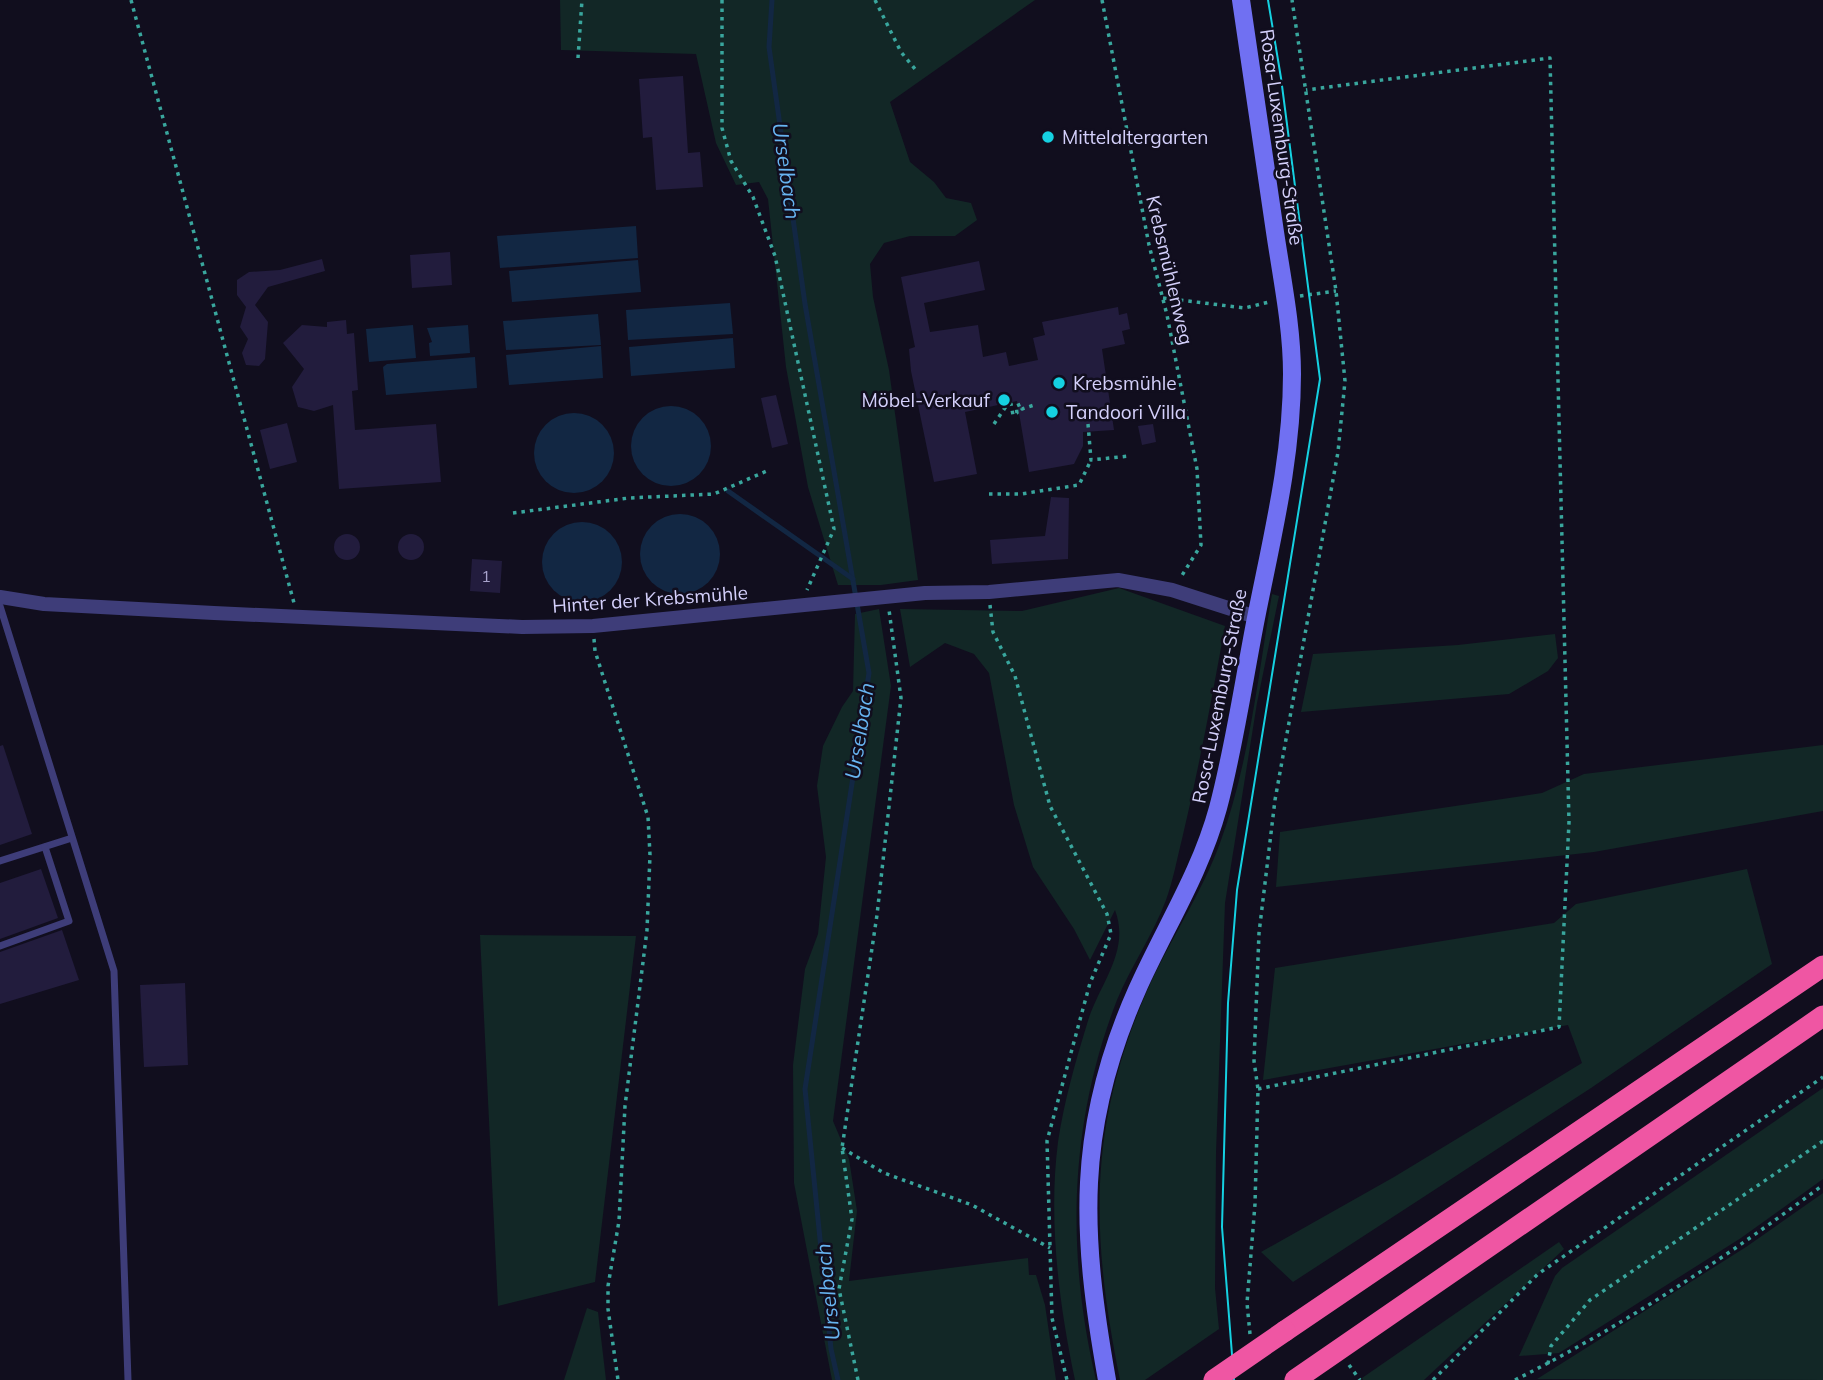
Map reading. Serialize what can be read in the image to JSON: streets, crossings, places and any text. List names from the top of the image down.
{
  "streets": {
    "main road": ["Rosa-Luxemburg-Straße"],
    "street": ["Hinter der Krebsmühle"],
    "path": ["Krebsmühlenweg"]
  },
  "crossings": [
    ["Rosa-Luxemburg-Straße", "Hinter der Krebsmühle"]
  ],
  "water": ["Urselbach"],
  "places": [
    "Mittelaltergarten",
    "Krebsmühle",
    "Möbel-Verkauf",
    "Tandoori Villa"
  ],
  "house_numbers": ["1"]
}
